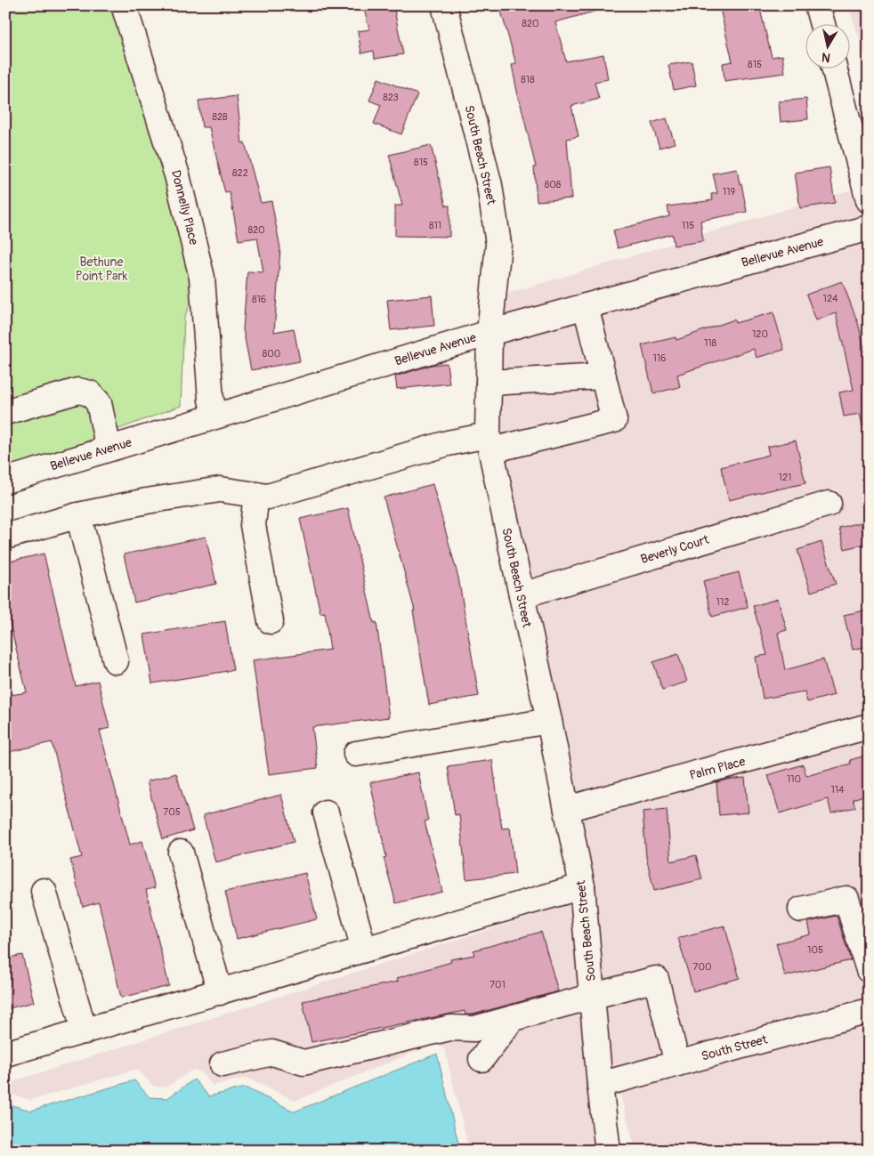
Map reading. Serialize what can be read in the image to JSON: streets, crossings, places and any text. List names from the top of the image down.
{
  "streets": {
    "street": [
      "South Beach Street",
      "Donnelly Place",
      "Bellevue Avenue",
      "Beverly Court",
      "Palm Place",
      "South Street"
    ]
  },
  "crossings": [
    ["South Beach Street", "Bellevue Avenue"],
    ["South Beach Street", "Beverly Court"],
    ["South Beach Street", "Palm Place"],
    ["South Beach Street", "South Street"],
    ["Donnelly Place", "Bellevue Avenue"]
  ],
  "parks": ["Bethune Point Park"],
  "house_numbers": [
    "820",
    "815",
    "818",
    "823",
    "828",
    "815",
    "822",
    "808",
    "119",
    "811",
    "115",
    "820",
    "124",
    "816",
    "120",
    "118",
    "800",
    "116",
    "121",
    "112",
    "110",
    "114",
    "705",
    "105",
    "700",
    "701"
  ],
  "north": "bottom"
}
